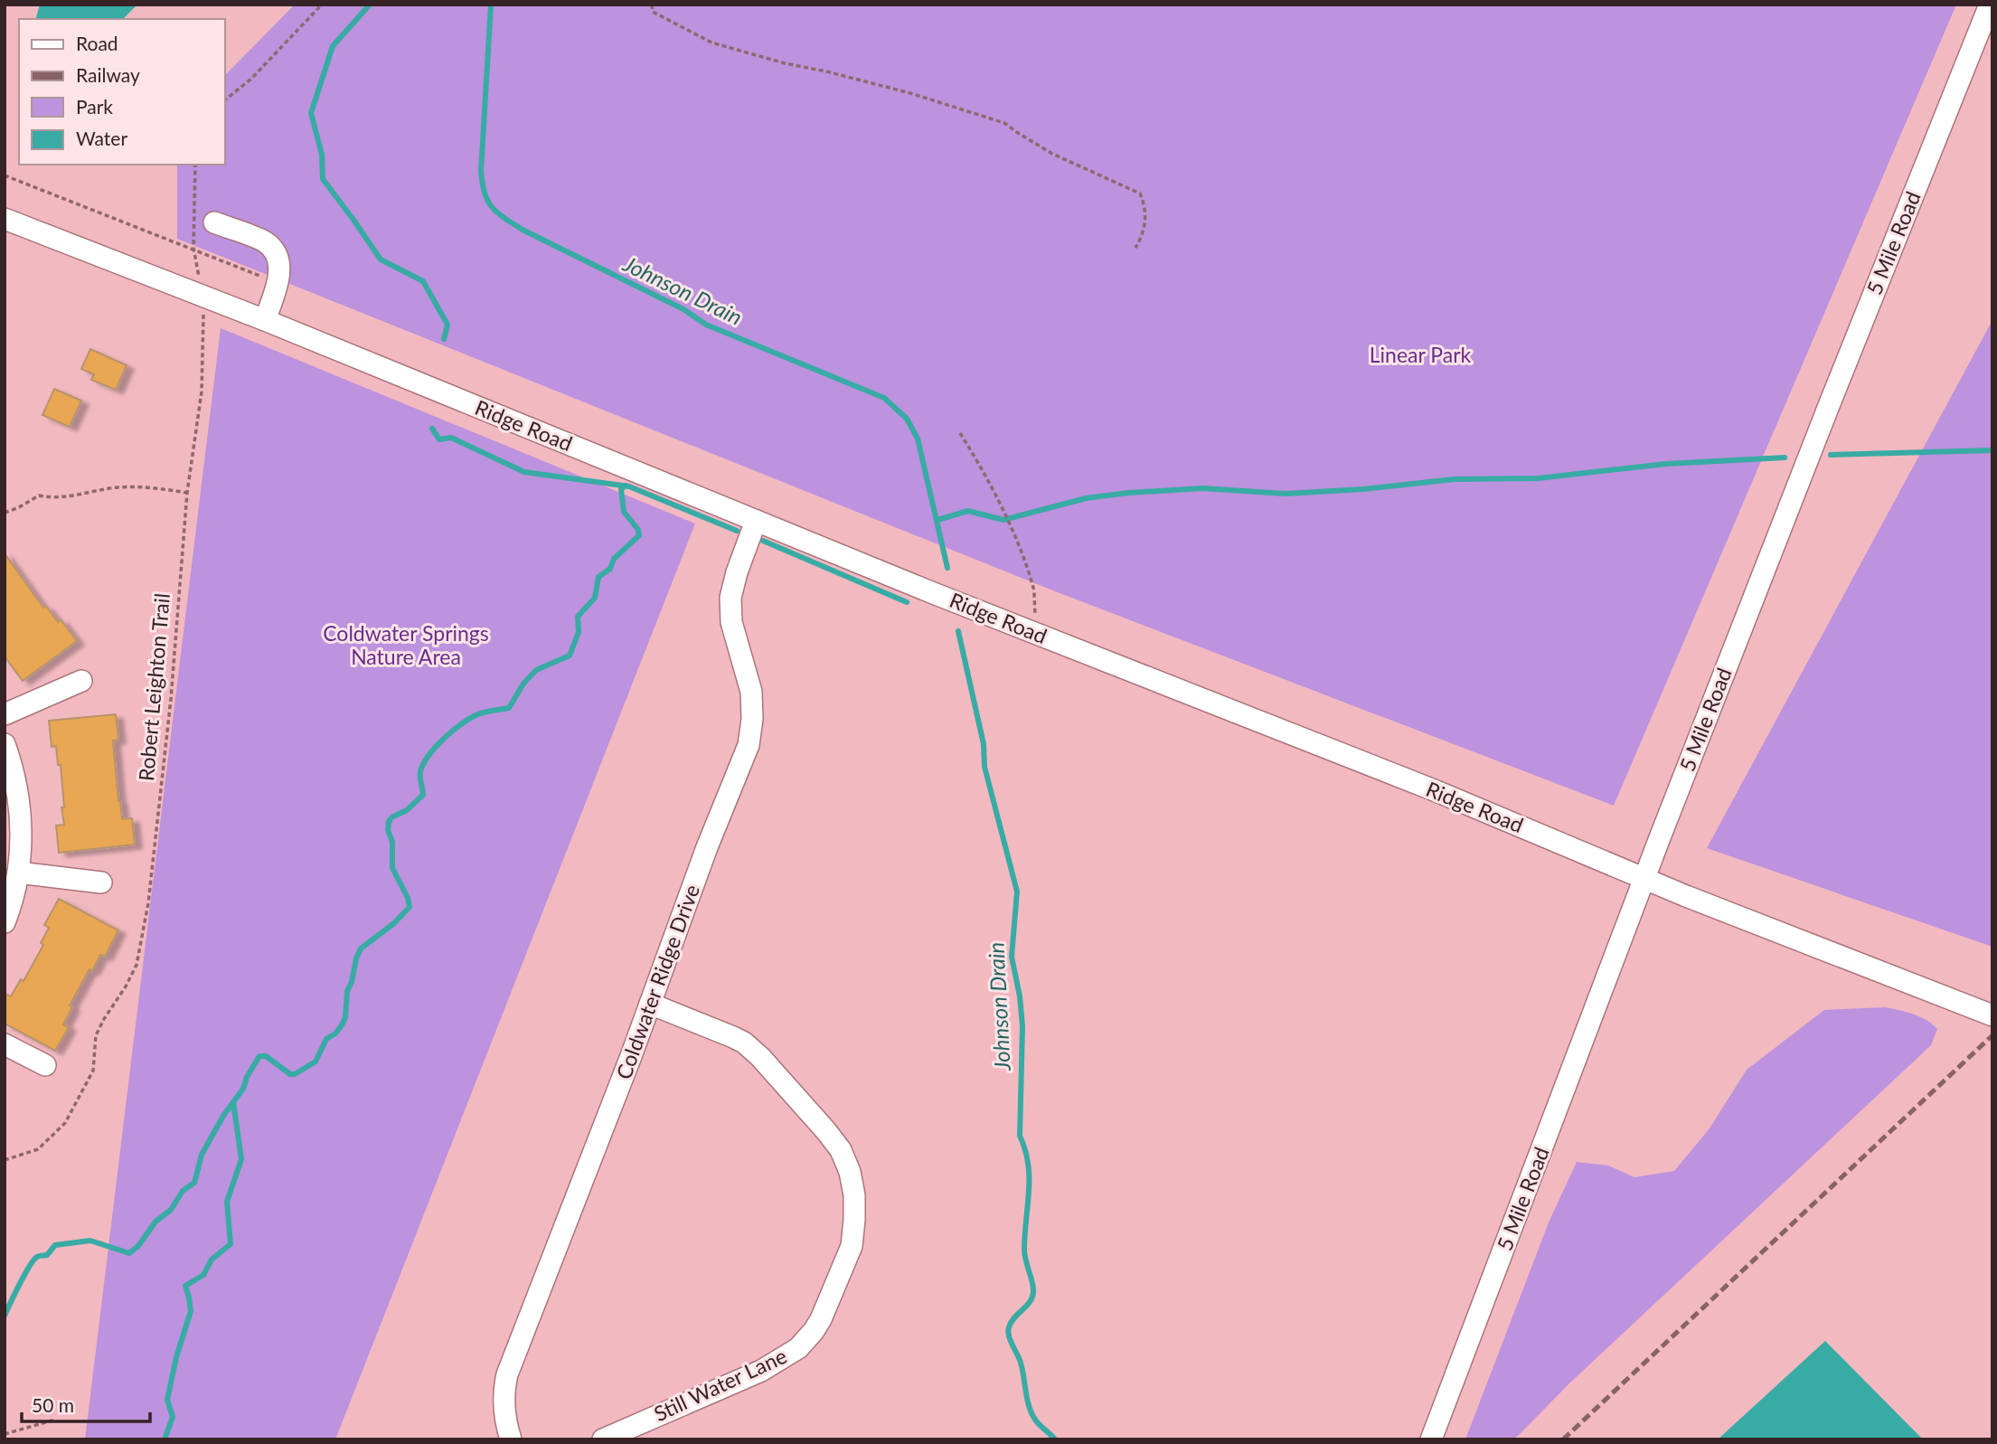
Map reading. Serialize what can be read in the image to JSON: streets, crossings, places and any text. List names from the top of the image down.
{
  "streets": {
    "street": [
      "5 Mile Road",
      "Ridge Road",
      "Coldwater Ridge Drive",
      "Still Water Lane"
    ],
    "path": ["Robert Leighton Trail"]
  },
  "crossings": [
    ["5 Mile Road", "Ridge Road"],
    ["Ridge Road", "Robert Leighton Trail"],
    ["Ridge Road", "Coldwater Ridge Drive"],
    ["Coldwater Ridge Drive", "Still Water Lane"]
  ],
  "water": ["Johnson Drain"],
  "parks": ["Linear Park", "Coldwater Springs Nature Area"],
  "legend": [
    "Road",
    "Railway",
    "Park",
    "Water"
  ],
  "scale_bar": "50 m"
}
